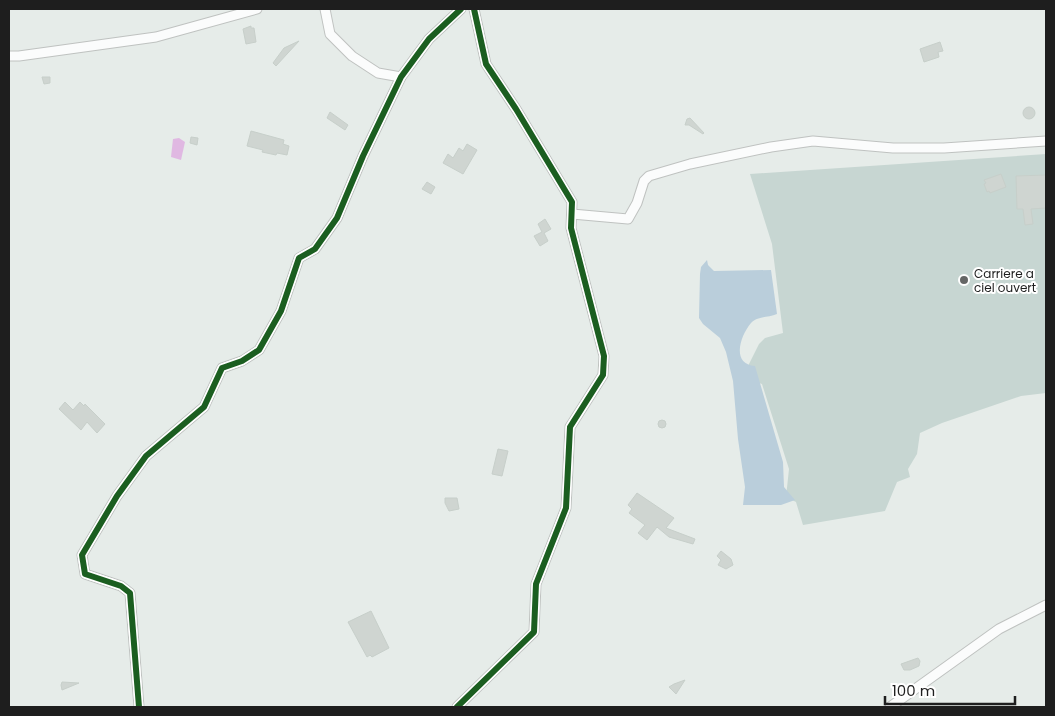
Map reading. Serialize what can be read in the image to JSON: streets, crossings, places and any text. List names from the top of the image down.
{
  "places": ["Carriere a ciel ouvert"],
  "scale_bar": "100 m"
}
